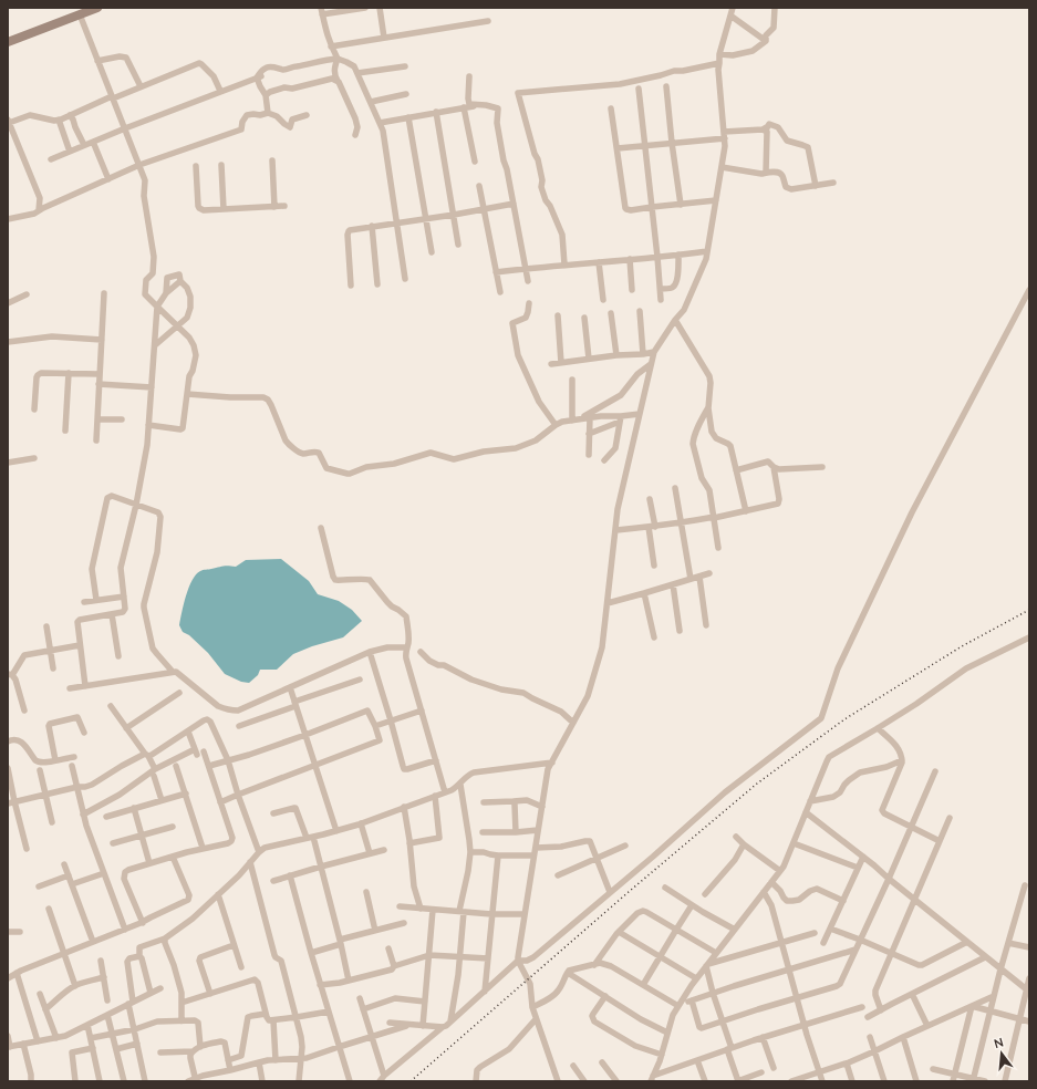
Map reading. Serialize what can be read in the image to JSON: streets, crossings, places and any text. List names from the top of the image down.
{
  "north": "top"
}
